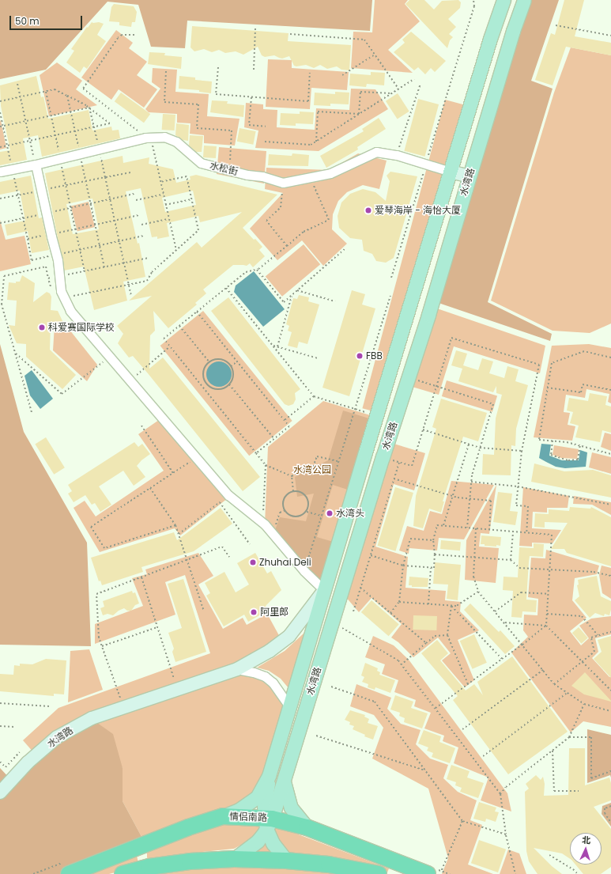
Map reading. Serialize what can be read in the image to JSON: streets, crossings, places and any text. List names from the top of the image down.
{
  "streets": {
    "highway": ["情侣南路"],
    "main road": ["水湾路"],
    "street": ["水松街"]
  },
  "crossings": [
    ["水湾路", "情侣南路"]
  ],
  "parks": ["水湾公园"],
  "places": [
    "爱琴海岸 - 海怡大厦",
    "科爱赛国际学校",
    "FBB",
    "水湾头",
    "Zhuhai Deli",
    "阿里郎"
  ],
  "scale_bar": "50 m",
  "north": "top"
}
